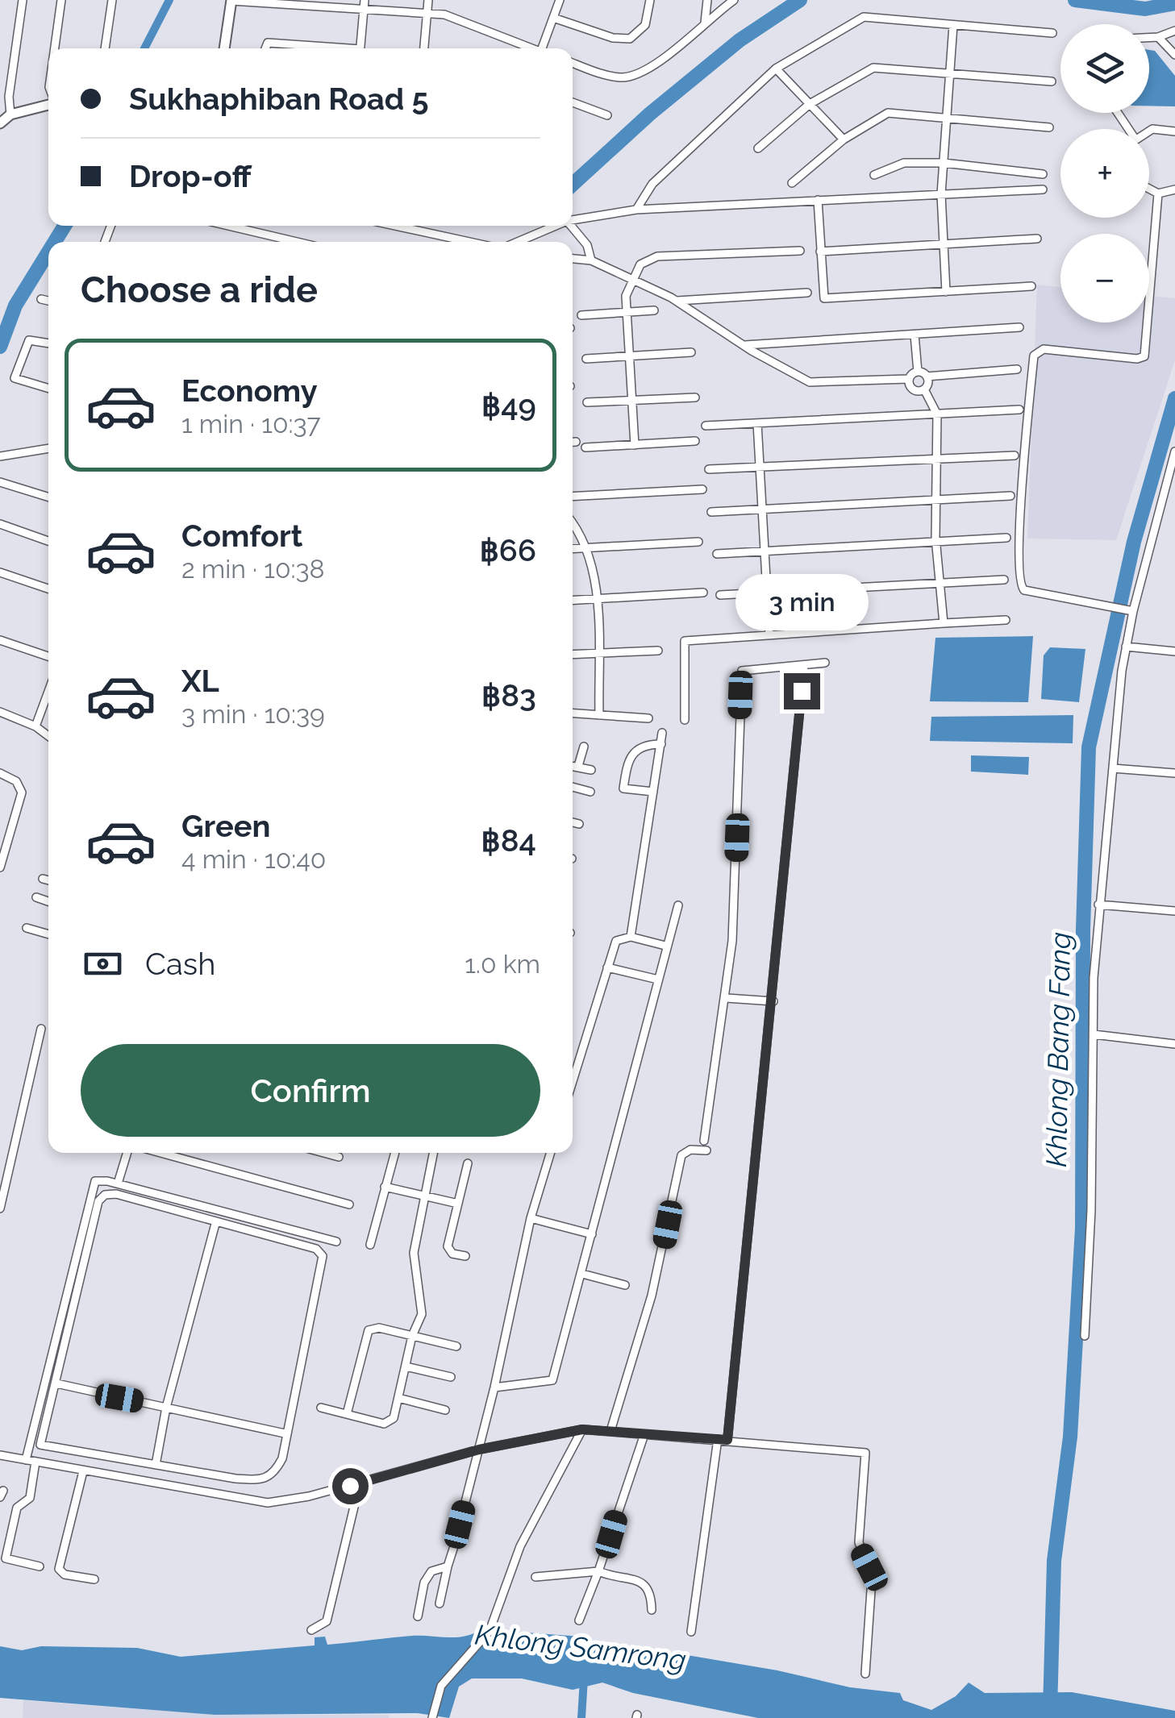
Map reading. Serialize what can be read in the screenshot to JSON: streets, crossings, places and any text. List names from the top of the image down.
{
  "water": ["Khlong Bang Fang", "Khlong Samrong"],
  "page": {
    "map_buttons": ["+", "−"],
    "banner": ["Sukhaphiban Road 5", "Drop-off"],
    "heading": "Choose a ride",
    "list": [
      {
        "name": "Economy",
        "note": "1 min · 10:37",
        "value": "฿49"
      },
      {
        "name": "Comfort",
        "note": "2 min · 10:38",
        "value": "฿66"
      },
      {
        "name": "XL",
        "note": "3 min · 10:39",
        "value": "฿83"
      },
      {
        "name": "Green",
        "note": "4 min · 10:40",
        "value": "฿84"
      }
    ],
    "bubble": "3 min",
    "pay": ["Cash", "1.0 km"],
    "buttons": "Confirm"
  }
}
